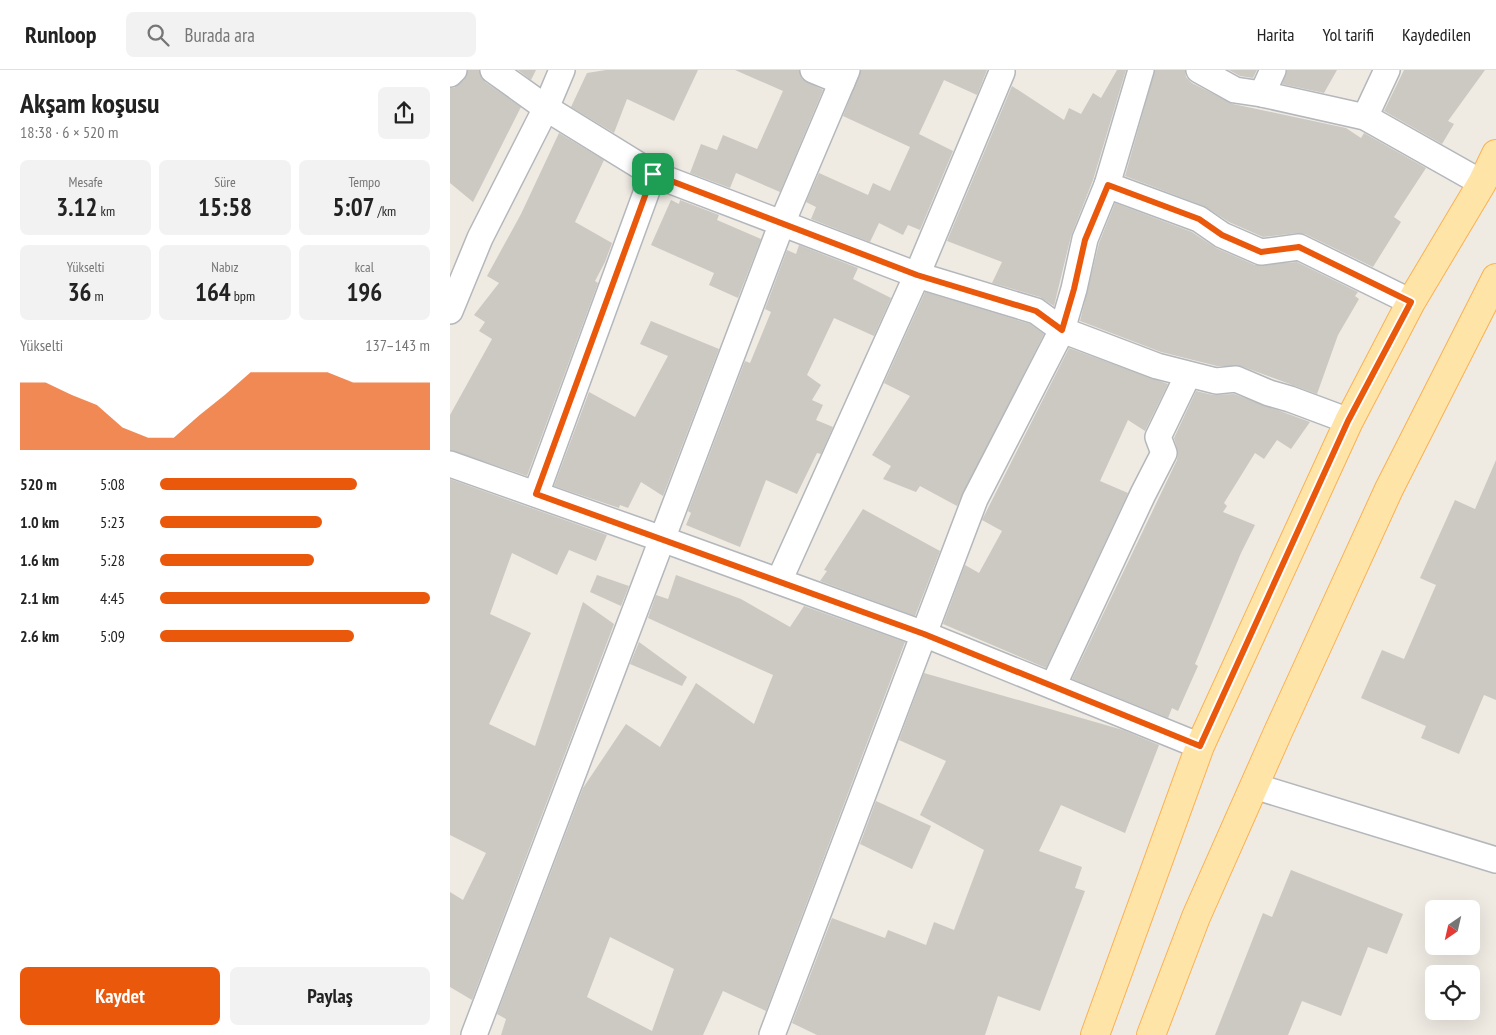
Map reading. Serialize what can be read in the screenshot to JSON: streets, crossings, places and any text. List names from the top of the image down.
{
  "north": "bottom left",
  "page": {
    "header": "Runloop",
    "search": "Burada ara",
    "nav": ["Harita", "Yol tarifi", "Kaydedilen"],
    "heading": ["Akşam koşusu", "18:38 · 6 × 520 m"],
    "stats": [
      ["Mesafe", "3.12 km"],
      ["Süre", "15:58"],
      ["Tempo", "5:07 /km"],
      ["Yükselti", "36 m"],
      ["Nabız", "164 bpm"],
      ["kcal", "196"]
    ],
    "chart": ["Yükselti", "137–143 m"],
    "list": [
      {
        "name": "520 m",
        "note": "5:08"
      },
      {
        "name": "1.0 km",
        "note": "5:23"
      },
      {
        "name": "1.6 km",
        "note": "5:28"
      },
      {
        "name": "2.1 km",
        "note": "4:45"
      },
      {
        "name": "2.6 km",
        "note": "5:09"
      }
    ],
    "buttons": ["Kaydet", "Paylaş"]
  }
}
